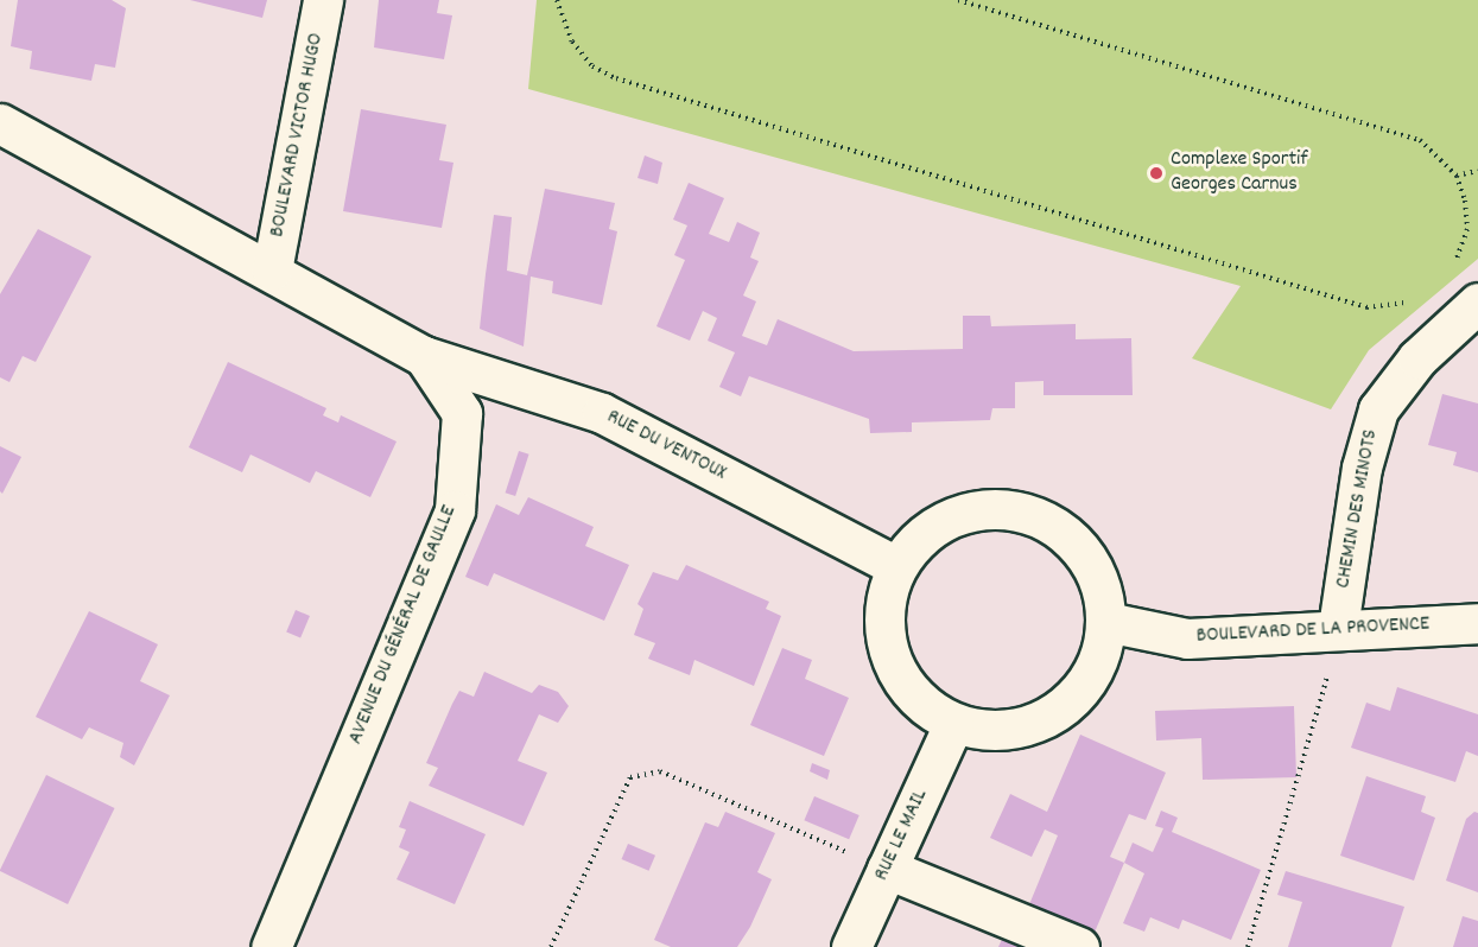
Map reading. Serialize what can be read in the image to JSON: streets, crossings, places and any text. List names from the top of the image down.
{
  "streets": {
    "street": [
      "BOULEVARD VICTOR HUGO",
      "RUE DU VENTOUX",
      "CHEMIN DES MINOTS",
      "AVENUE DU GÉNÉRAL DE GAULLE",
      "BOULEVARD DE LA PROVENCE",
      "RUE LE MAIL"
    ]
  },
  "crossings": [
    ["BOULEVARD VICTOR HUGO", "AVENUE DU GÉNÉRAL DE GAULLE"],
    ["RUE DU VENTOUX", "AVENUE DU GÉNÉRAL DE GAULLE"],
    ["RUE DU VENTOUX", "BOULEVARD DE LA PROVENCE"],
    ["RUE DU VENTOUX", "RUE LE MAIL"],
    ["CHEMIN DES MINOTS", "BOULEVARD DE LA PROVENCE"],
    ["BOULEVARD DE LA PROVENCE", "RUE LE MAIL"]
  ],
  "places": ["Complexe Sportif Georges Carnus"]
}
